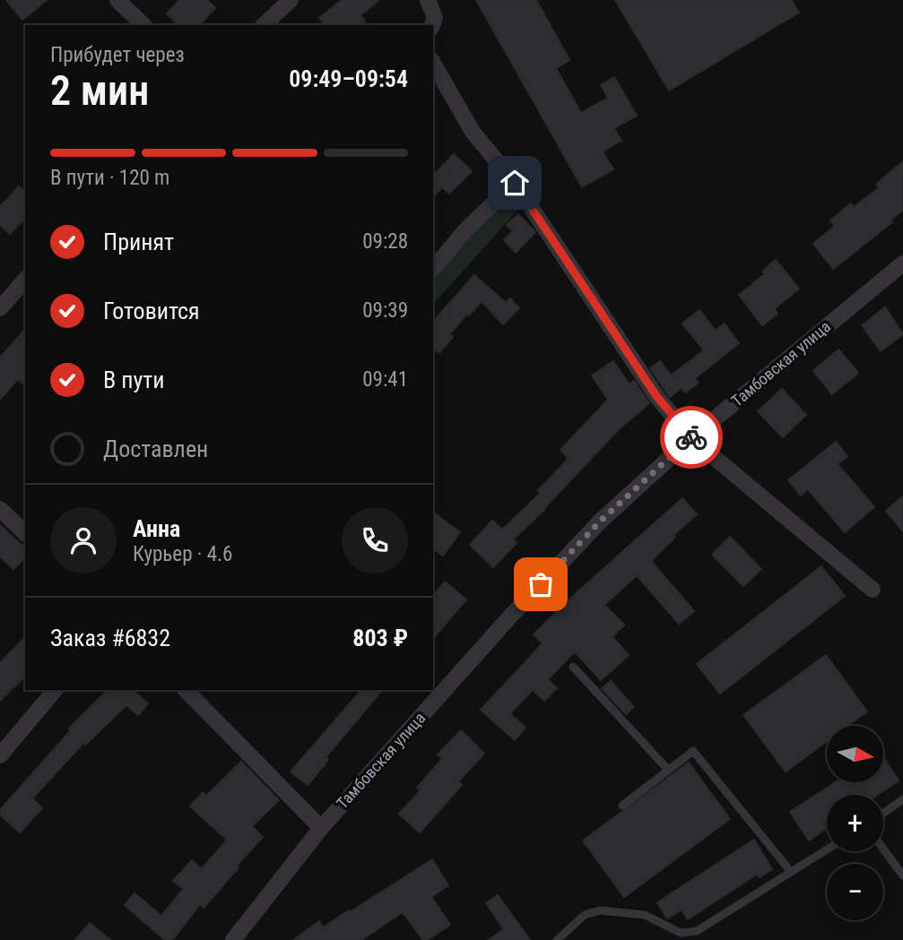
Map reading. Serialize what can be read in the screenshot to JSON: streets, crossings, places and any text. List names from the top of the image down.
{
  "streets": {
    "street": ["Тамбовская улица"]
  },
  "north": "right",
  "page": {
    "heading": ["2 мин", "Прибудет через", "09:49–09:54"],
    "panel": [
      "Анна",
      "Курьер · 4.6",
      "Заказ #6832",
      "803 ₽"
    ],
    "bar": "В пути · 120 m",
    "list": [
      ["Принят", "09:28"],
      ["Готовится", "09:39"],
      ["В пути", "09:41"],
      "Доставлен"
    ],
    "map_buttons": ["+", "−"]
  }
}
